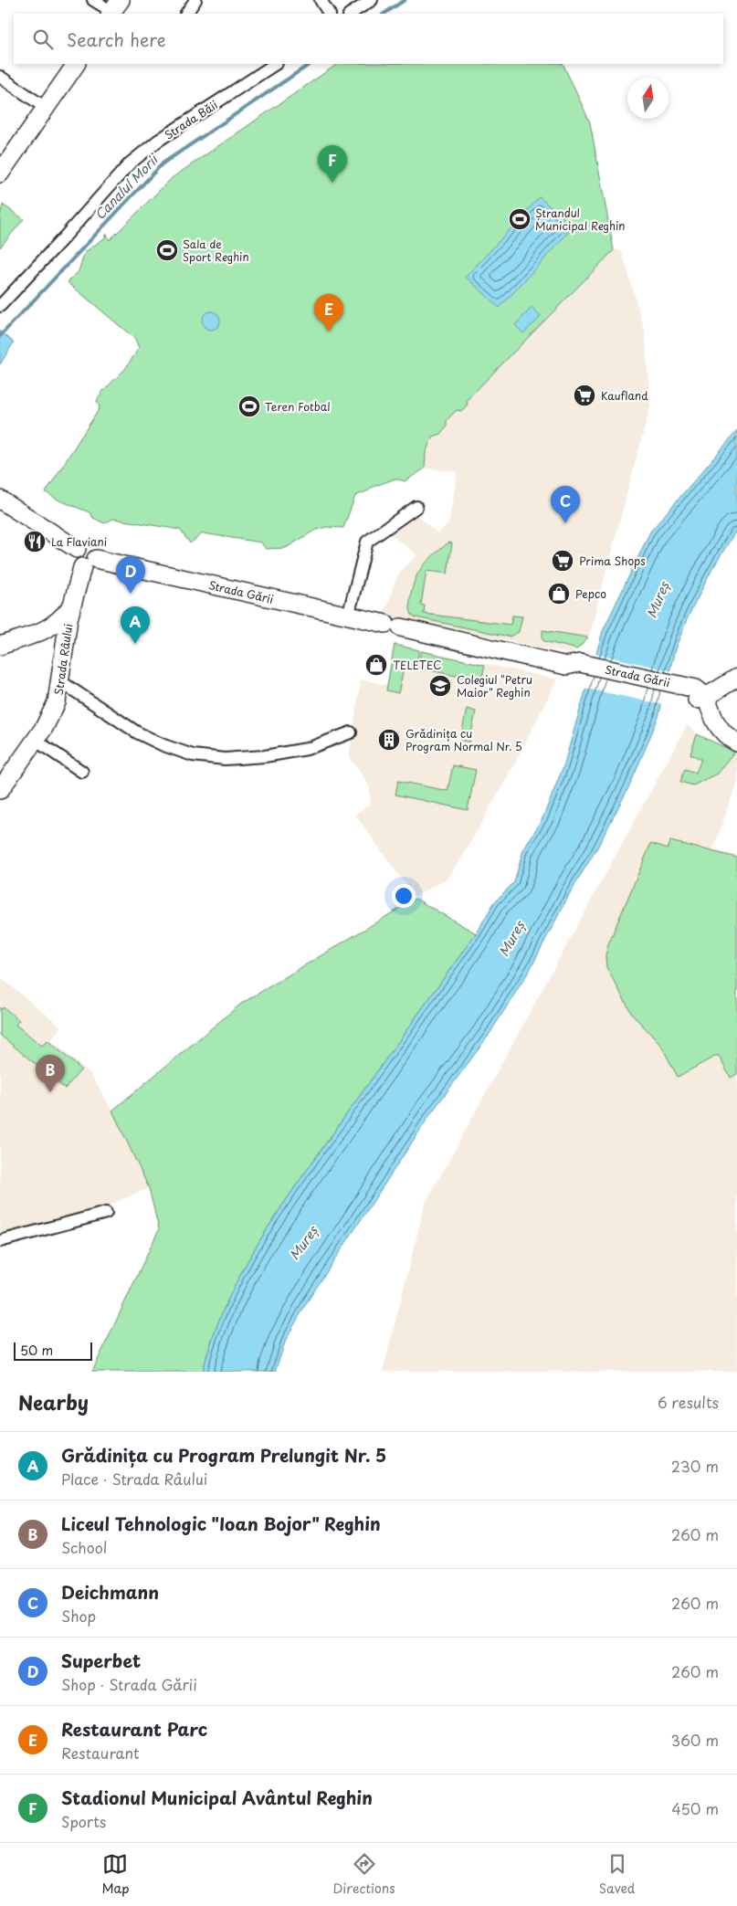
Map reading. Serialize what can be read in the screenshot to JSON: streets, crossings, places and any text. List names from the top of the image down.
{
  "streets": {
    "main road": ["Strada Gării", "Strada Râului"],
    "street": ["Strada Băii"]
  },
  "crossings": [
    ["Strada Gării", "Strada Râului"]
  ],
  "water": ["Canalul Morii", "Mureș"],
  "places": {
    "sports": ["Ștrandul Municipal Reghin", "Sala de Sport Reghin", "Teren Fotbal"],
    "supermarket": ["Kaufland", "Prima Shops"],
    "restaurant": ["La Flaviani"],
    "shop": ["Pepco", "TELETEC"],
    "school or university": ["Colegiul \"Petru Maior\" Reghin"],
    "building": ["Grădinița cu Program Normal Nr. 5"]
  },
  "scale_bar": "50 m",
  "north": "top",
  "page": {
    "search": "Search here",
    "pins": [
      "F",
      "E",
      "C",
      "D",
      "A",
      "B"
    ],
    "scale": "50 m",
    "heading": ["Nearby", "6 results"],
    "list": [
      {
        "mark": "A",
        "name": "Grădinița cu Program Prelungit Nr. 5",
        "note": "Place · Strada Râului",
        "value": "230 m"
      },
      {
        "mark": "B",
        "name": "Liceul Tehnologic \"Ioan Bojor\" Reghin",
        "note": "School",
        "value": "260 m"
      },
      {
        "mark": "C",
        "name": "Deichmann",
        "note": "Shop",
        "value": "260 m"
      },
      {
        "mark": "D",
        "name": "Superbet",
        "note": "Shop · Strada Gării",
        "value": "260 m"
      },
      {
        "mark": "E",
        "name": "Restaurant Parc",
        "note": "Restaurant",
        "value": "360 m"
      },
      {
        "mark": "F",
        "name": "Stadionul Municipal Avântul Reghin",
        "note": "Sports",
        "value": "450 m"
      }
    ],
    "nav": ["Map", "Directions", "Saved"]
  }
}
